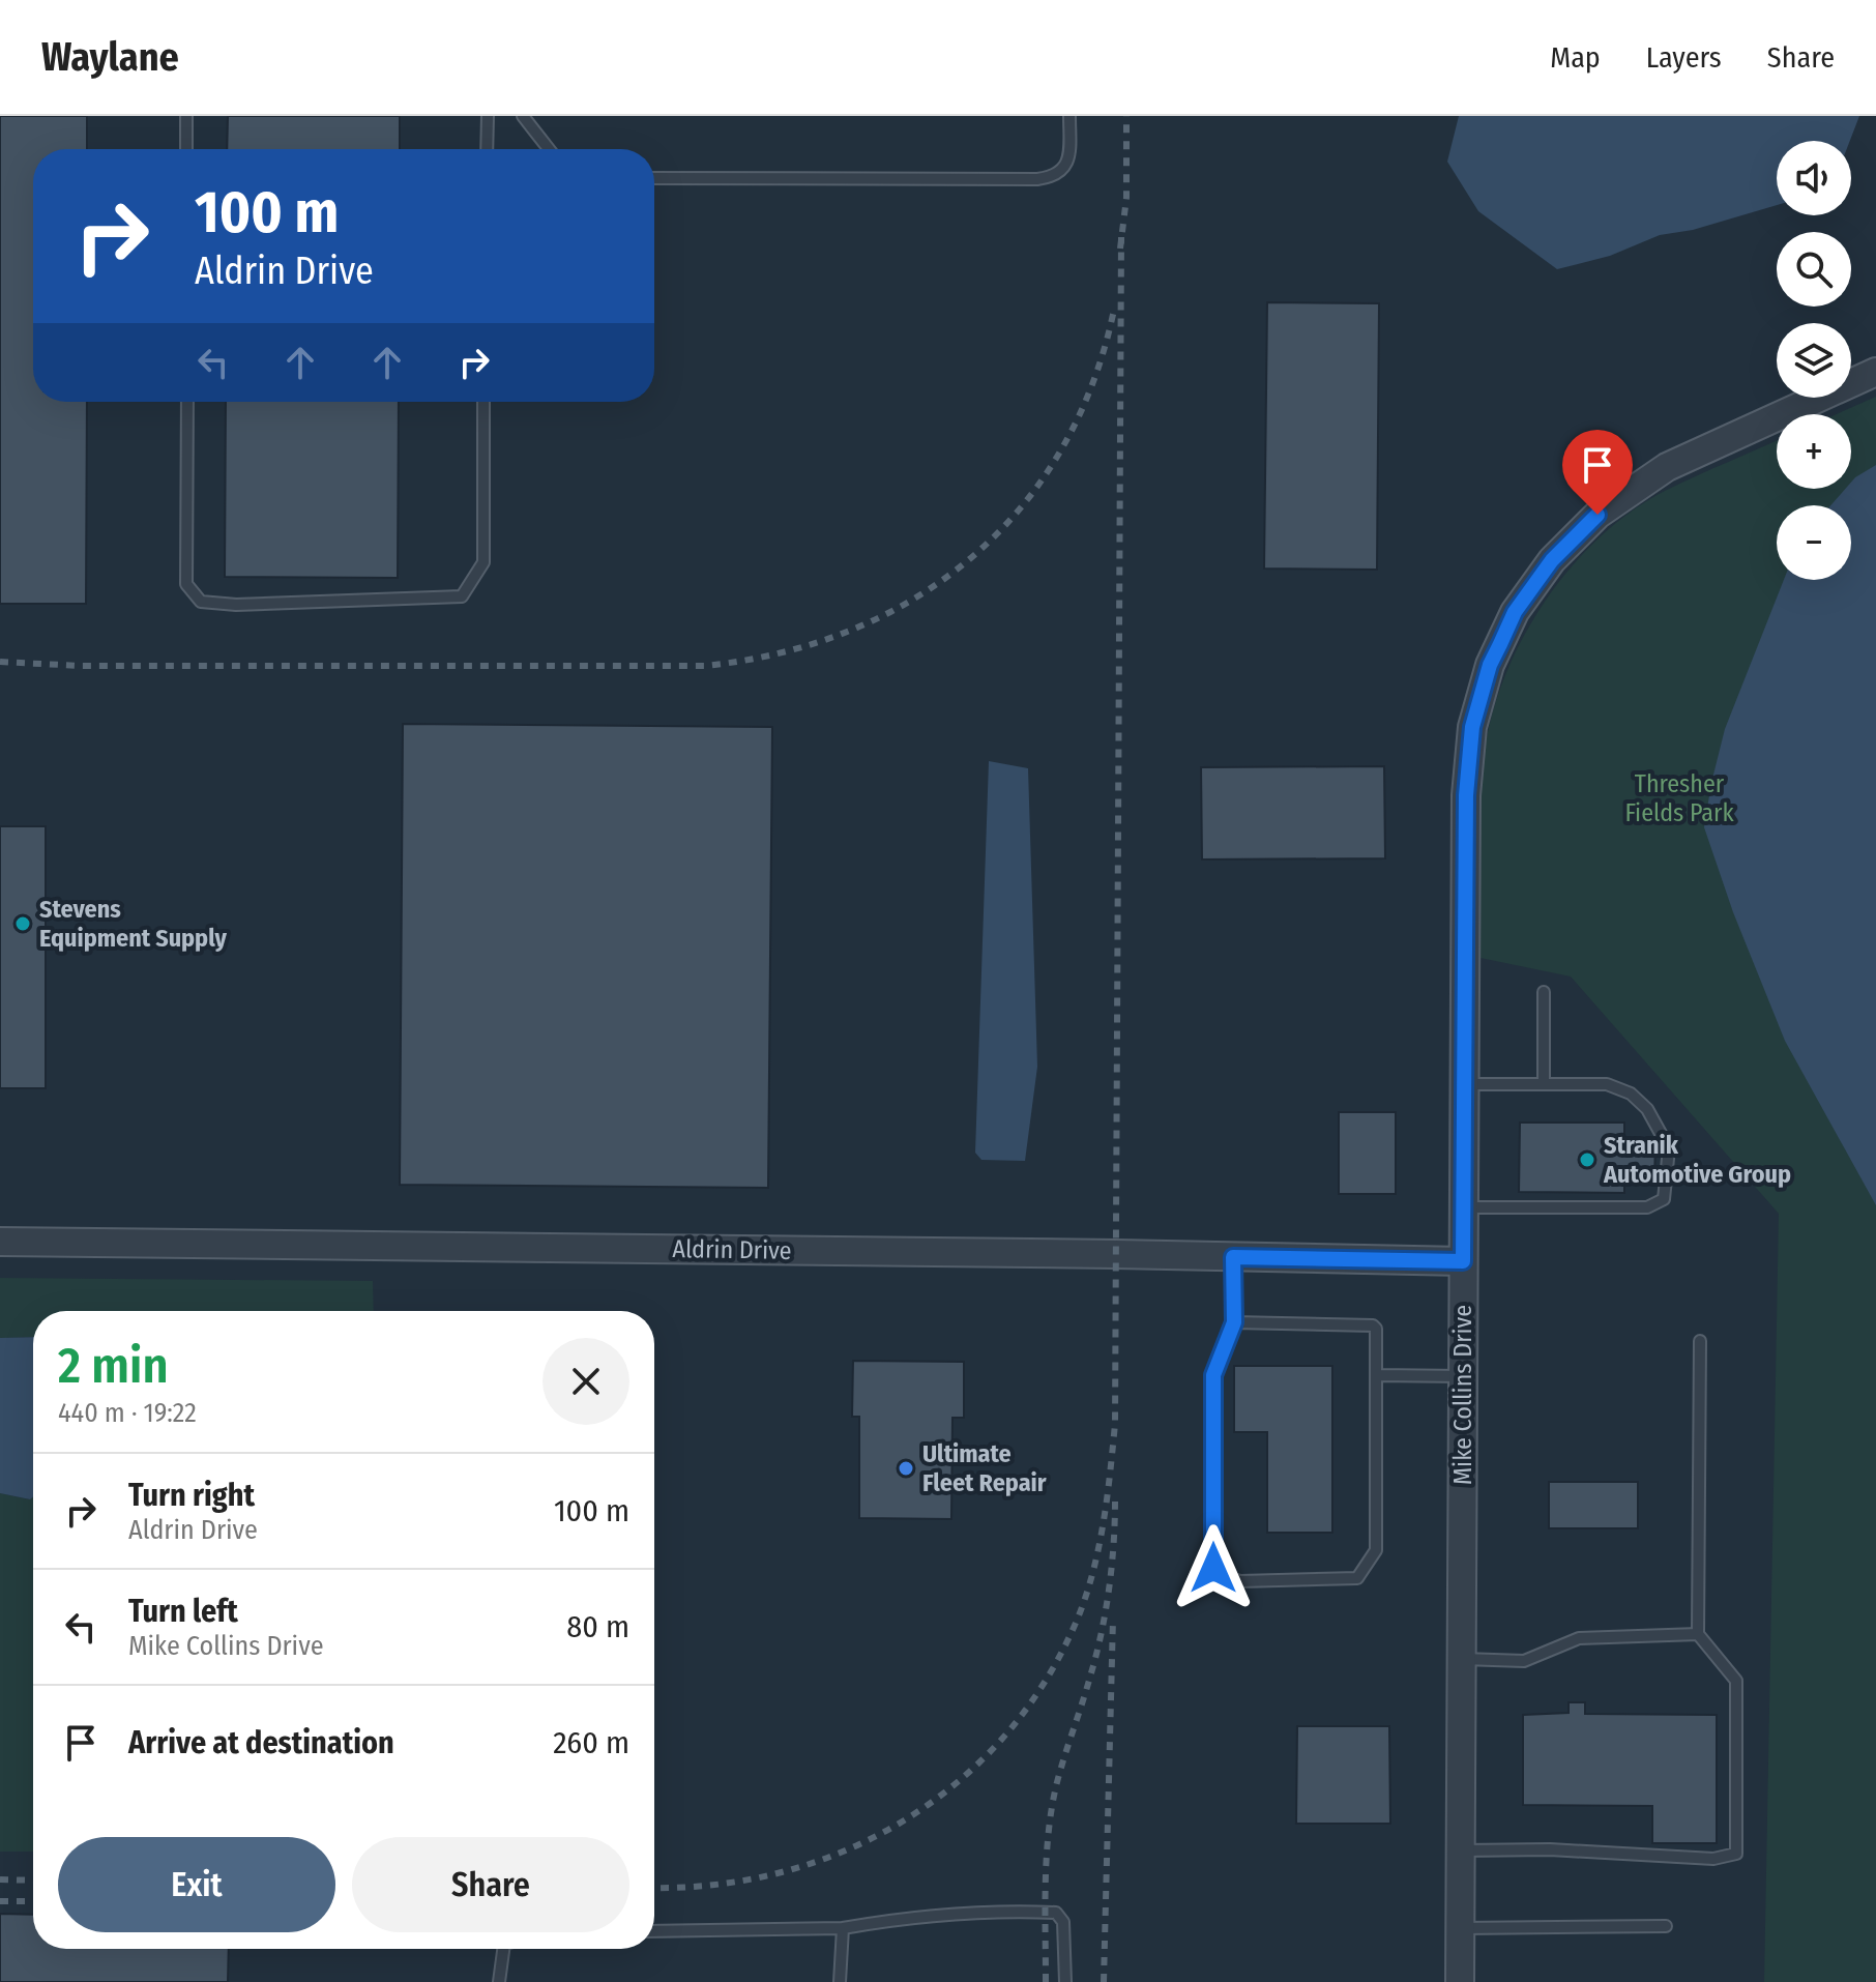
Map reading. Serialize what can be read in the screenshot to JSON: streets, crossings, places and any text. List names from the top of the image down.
{
  "streets": {
    "street": ["Aldrin Drive", "Mike Collins Drive"]
  },
  "crossings": [
    ["Aldrin Drive", "Mike Collins Drive"]
  ],
  "parks": ["Thresher Fields Park"],
  "places": ["Stevens Equipment Supply", "Stranik Automotive Group", "Ultimate Fleet Repair"],
  "page": {
    "header": "Waylane",
    "nav": ["Map", "Layers", "Share"],
    "map_buttons": ["+", "−"],
    "turn": ["100 m", "Aldrin Drive"],
    "heading": ["2 min", "440 m · 19:22"],
    "list": [
      {
        "name": "Turn right",
        "note": "Aldrin Drive",
        "value": "100 m"
      },
      {
        "name": "Turn left",
        "note": "Mike Collins Drive",
        "value": "80 m"
      },
      {
        "name": "Arrive at destination",
        "value": "260 m"
      }
    ],
    "buttons": ["Exit", "Share"]
  }
}
